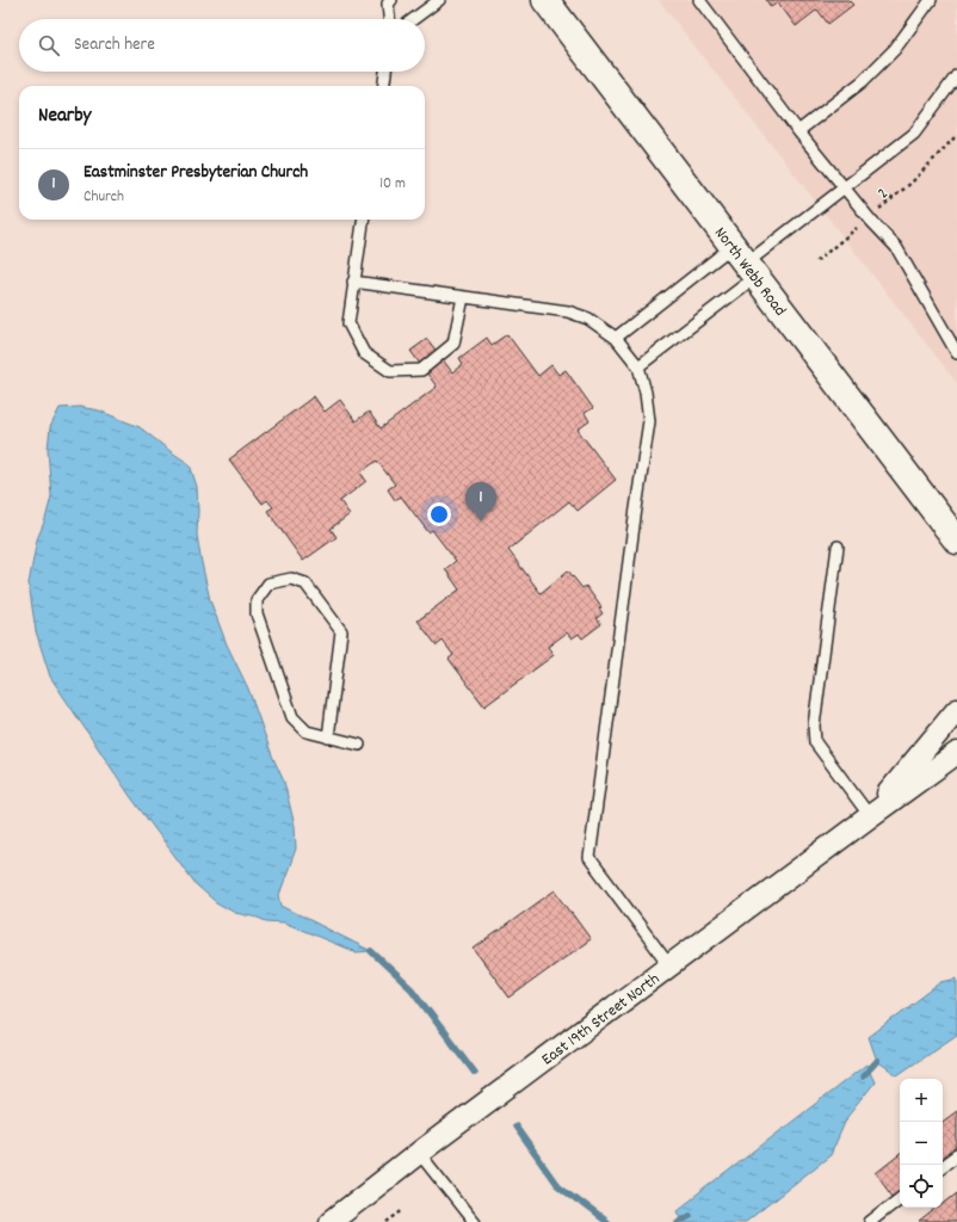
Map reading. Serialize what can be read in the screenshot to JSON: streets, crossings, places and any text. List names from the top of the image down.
{
  "streets": {
    "main road": ["North Webb Road"],
    "street": ["East 19th Street North"],
    "path": ["2"]
  },
  "page": {
    "search": "Search here",
    "heading": "Nearby",
    "list": [
      {
        "mark": "1",
        "name": "Eastminster Presbyterian Church",
        "note": "Church",
        "value": "10 m"
      }
    ],
    "pins": "1",
    "map_buttons": ["+", "−"]
  }
}
